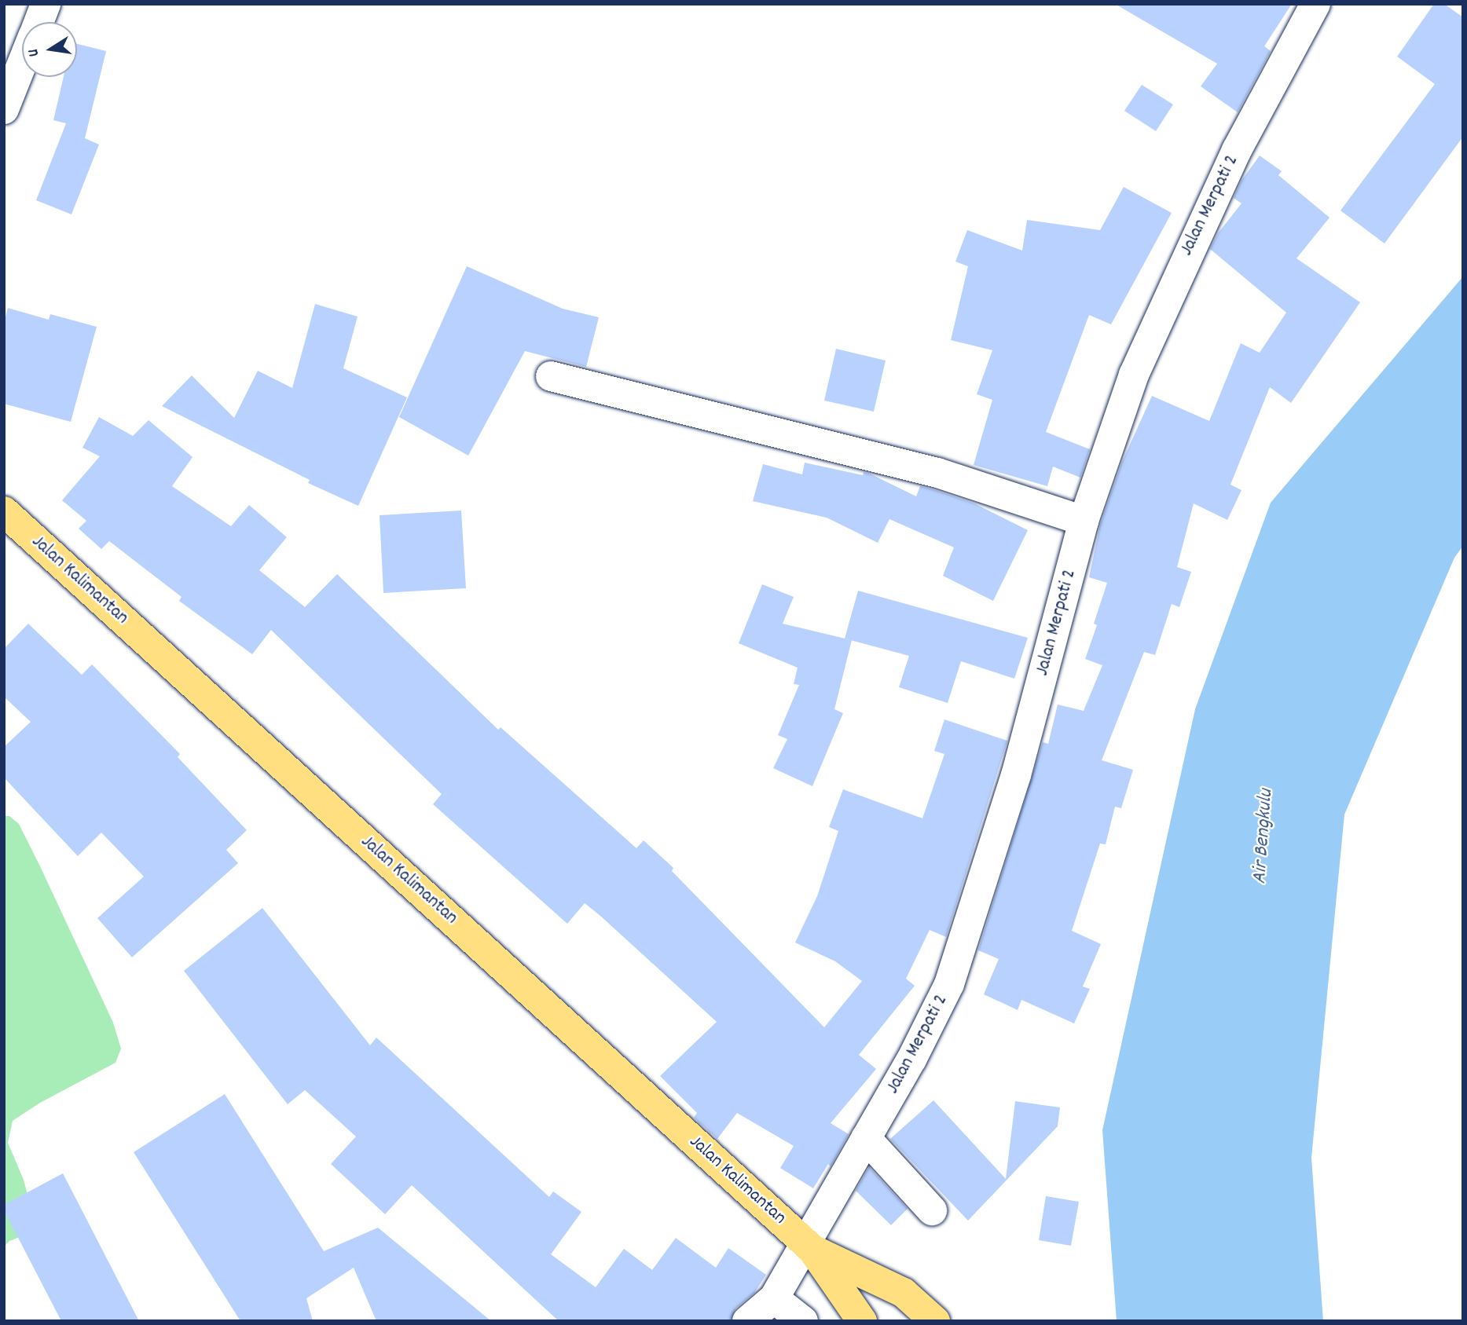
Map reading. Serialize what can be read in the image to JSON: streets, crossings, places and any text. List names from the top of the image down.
{
  "streets": {
    "main road": ["Jalan Kalimantan"],
    "street": ["Jalan Merpati 2"]
  },
  "crossings": [
    ["Jalan Merpati 2", "Jalan Kalimantan"]
  ],
  "water": ["Air Bengkulu"],
  "north": "left"
}
